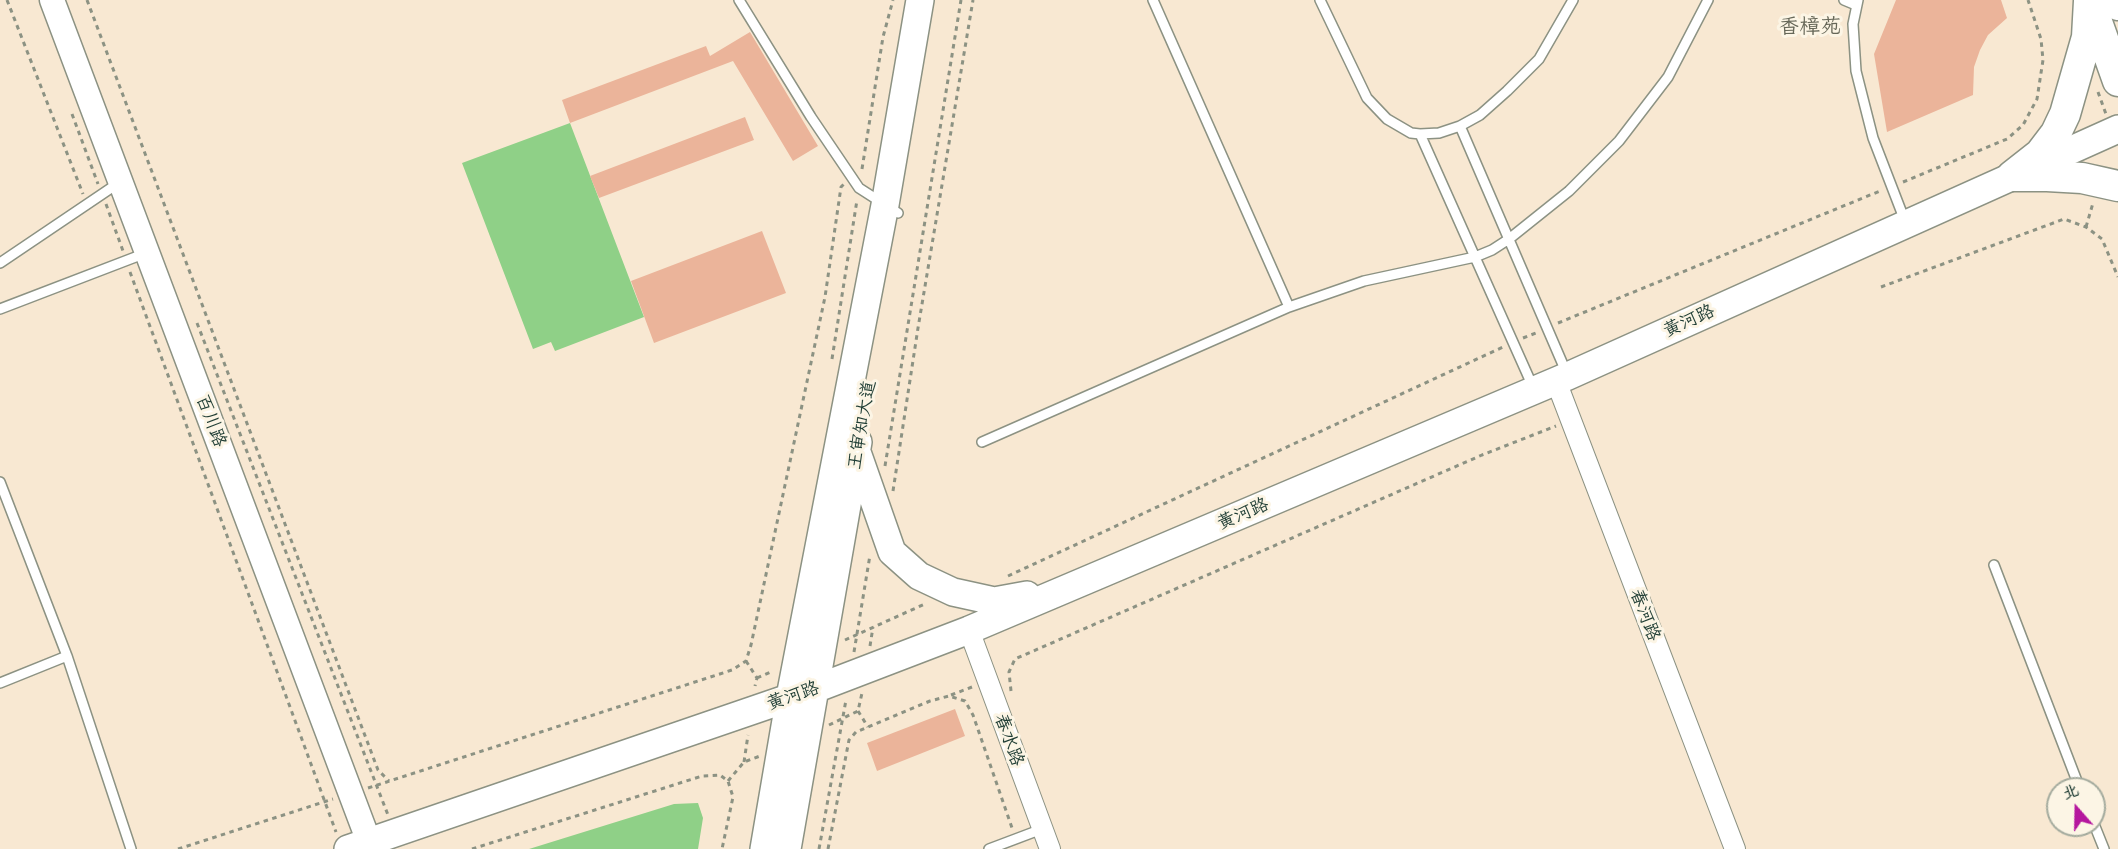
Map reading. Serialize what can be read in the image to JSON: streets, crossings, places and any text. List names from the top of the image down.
{
  "streets": {
    "main road": ["黄河路", "王审知大道"],
    "street": ["百川路", "春河路", "春水路"]
  },
  "crossings": [
    ["黄河路", "百川路"],
    ["黄河路", "王审知大道"],
    ["黄河路", "春河路"],
    ["黄河路", "春水路"]
  ],
  "districts": ["香樟苑"],
  "north": "top"
}
